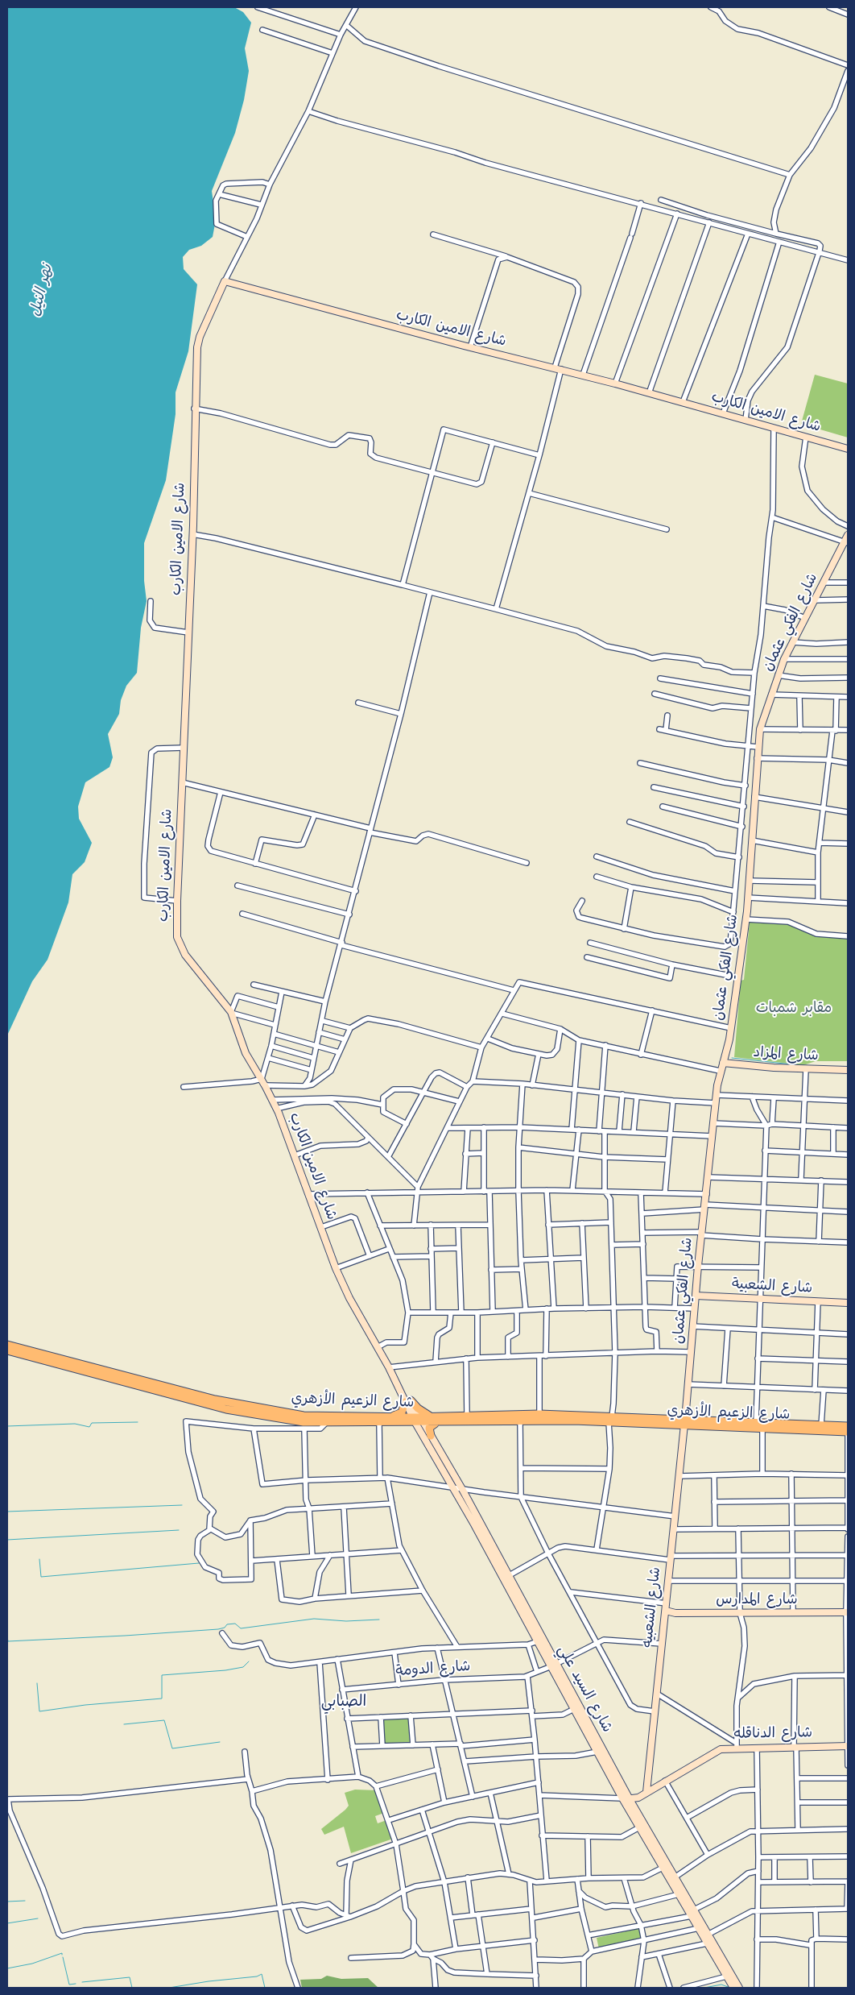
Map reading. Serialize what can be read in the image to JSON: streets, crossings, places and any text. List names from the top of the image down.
{
  "streets": {
    "main road": ["شارع الزعيم الأزهري"],
    "street": [
      "شارع الامين الكارب",
      "شارع الفكي عثمان",
      "شارع المزاد",
      "شارع الشعبية",
      "شارع المدارس",
      "شارع الشعبيه",
      "شارع الدومة",
      "شارع السيد علي",
      "شارع الدناقله"
    ]
  },
  "crossings": [
    ["شارع الامين الكارب", "شارع السيد علي"],
    ["شارع الفكي عثمان", "شارع المزاد"],
    ["شارع الفكي عثمان", "شارع الشعبية"],
    ["شارع الفكي عثمان", "شارع الزعيم الأزهري"],
    ["شارع الفكي عثمان", "شارع الشعبيه"],
    ["شارع الزعيم الأزهري", "شارع الشعبيه"],
    ["شارع الزعيم الأزهري", "شارع السيد علي"],
    ["شارع المدارس", "شارع الشعبيه"],
    ["شارع الشعبيه", "شارع الدناقله"],
    ["شارع الدومة", "شارع السيد علي"],
    ["شارع السيد علي", "شارع الدناقله"]
  ],
  "districts": ["الصبابي"],
  "water": ["نهر النيل"],
  "parks": ["مقابر شمبات"]
}
